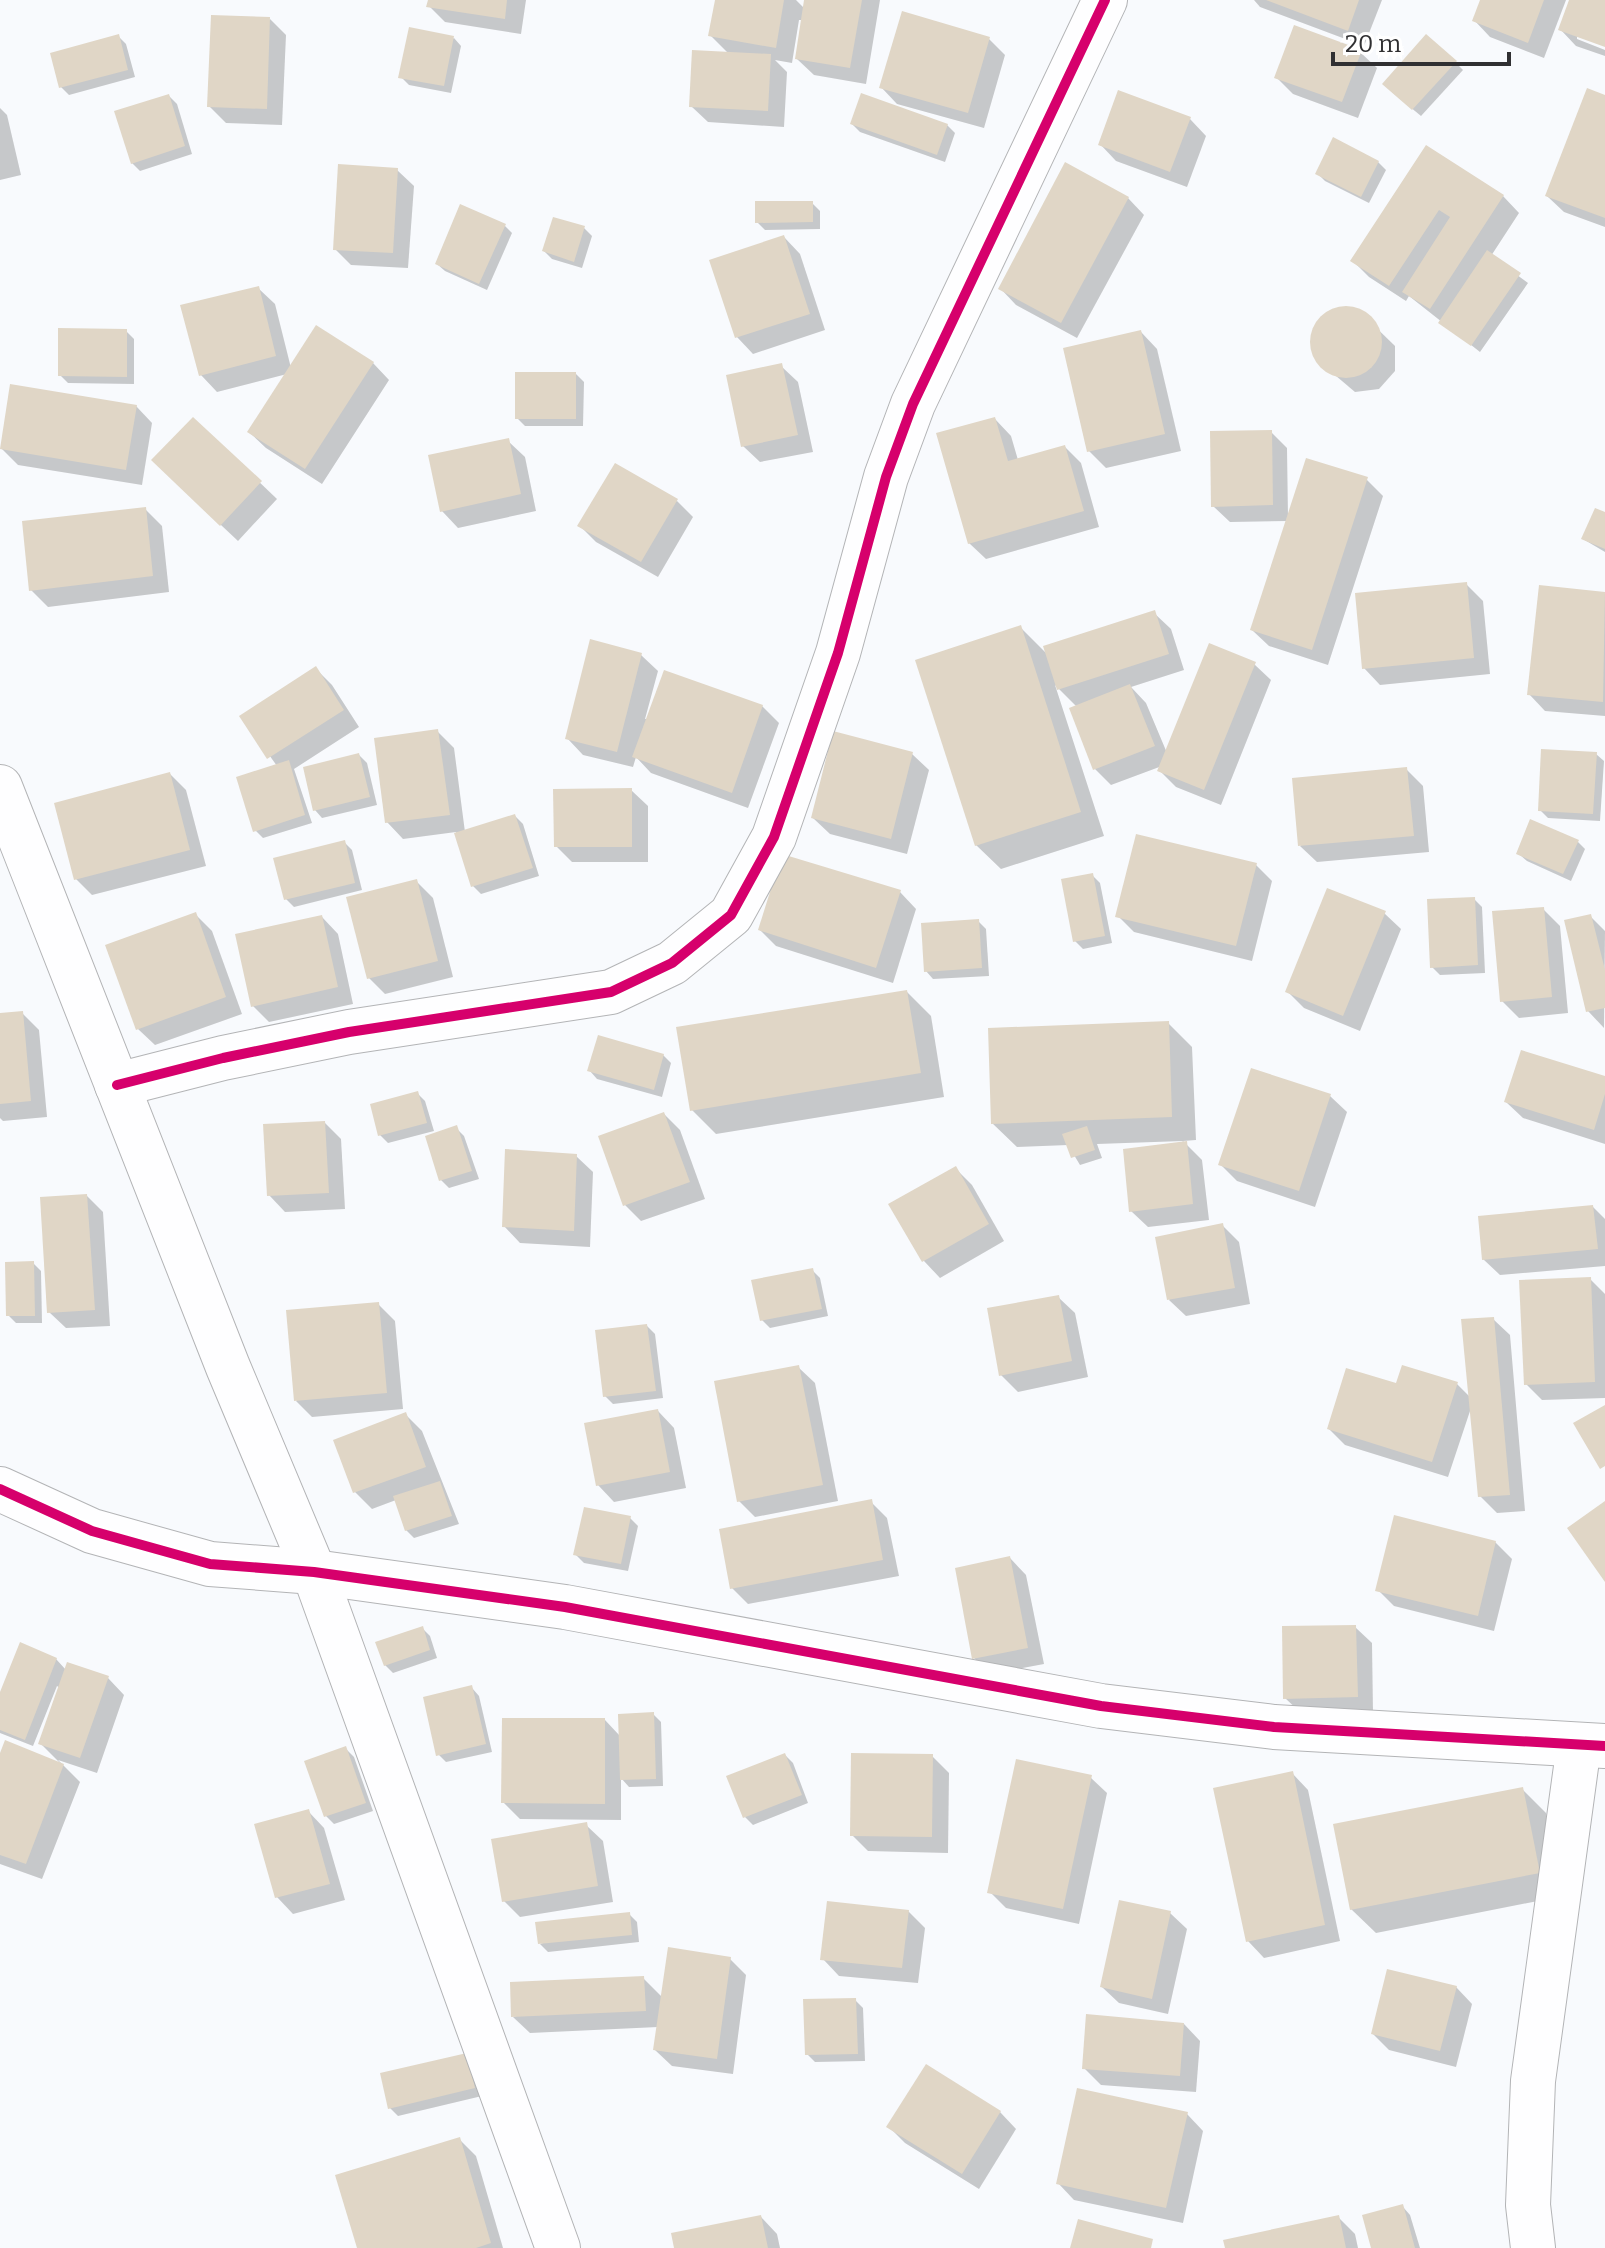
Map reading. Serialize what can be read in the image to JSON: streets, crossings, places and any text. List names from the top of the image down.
{
  "scale_bar": "20 m"
}
